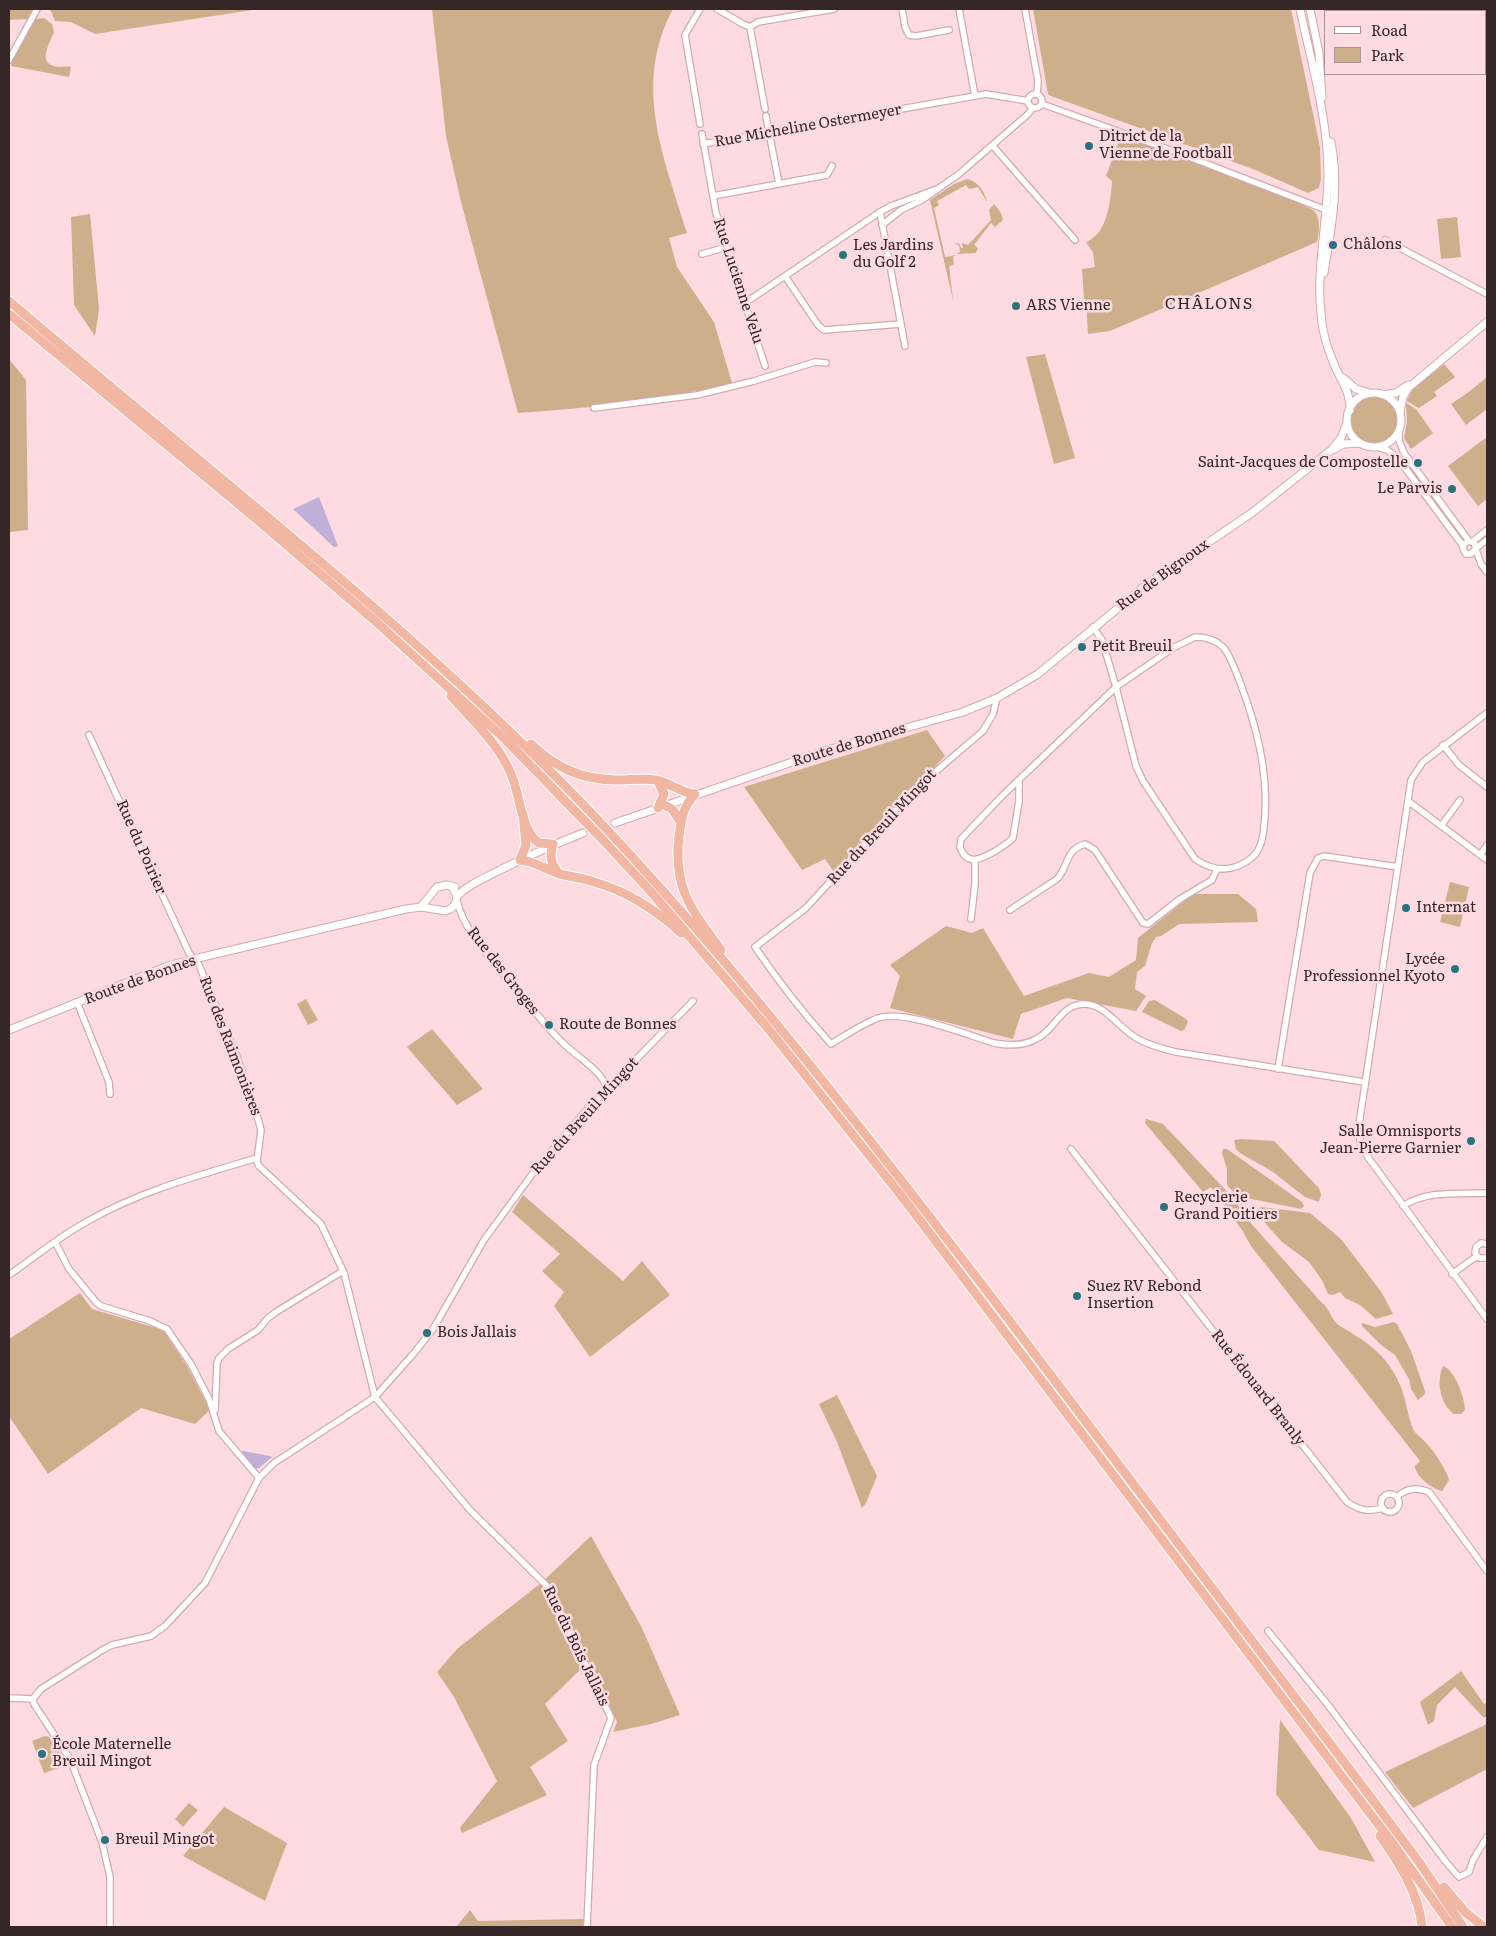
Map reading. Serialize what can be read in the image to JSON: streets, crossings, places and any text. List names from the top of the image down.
{
  "streets": {
    "street": [
      "Rue Micheline Ostermeyer",
      "Rue Lucienne Velu",
      "Rue de Bignoux",
      "Route de Bonnes",
      "Rue du Breuil Mingot",
      "Rue du Poirier",
      "Rue des Groges",
      "Rue des Raimonières",
      "Rue Édouard Branly",
      "Rue du Bois Jallais"
    ]
  },
  "crossings": [
    ["Rue Micheline Ostermeyer", "Rue Lucienne Velu"],
    ["Rue de Bignoux", "Route de Bonnes"],
    ["Rue de Bignoux", "Rue du Breuil Mingot"],
    ["Route de Bonnes", "Rue du Breuil Mingot"],
    ["Route de Bonnes", "Rue du Poirier"],
    ["Route de Bonnes", "Rue des Groges"],
    ["Route de Bonnes", "Rue des Raimonières"],
    ["Rue du Breuil Mingot", "Rue des Groges"],
    ["Rue du Breuil Mingot", "Rue du Bois Jallais"],
    ["Rue du Poirier", "Rue des Raimonières"]
  ],
  "districts": ["CHÂLONS"],
  "places": [
    "Ditrict de la Vienne de Football",
    "Châlons",
    "Les Jardins du Golf 2",
    "ARS Vienne",
    "Saint-Jacques de Compostelle",
    "Le Parvis",
    "Petit Breuil",
    "Internat",
    "Lycée Professionnel Kyoto",
    "Route de Bonnes",
    "Salle Omnisports Jean-Pierre Garnier",
    "Recyclerie Grand Poitiers",
    "Suez RV Rebond Insertion",
    "Bois Jallais",
    "École Maternelle Breuil Mingot",
    "Breuil Mingot"
  ],
  "legend": ["Road", "Park"]
}
